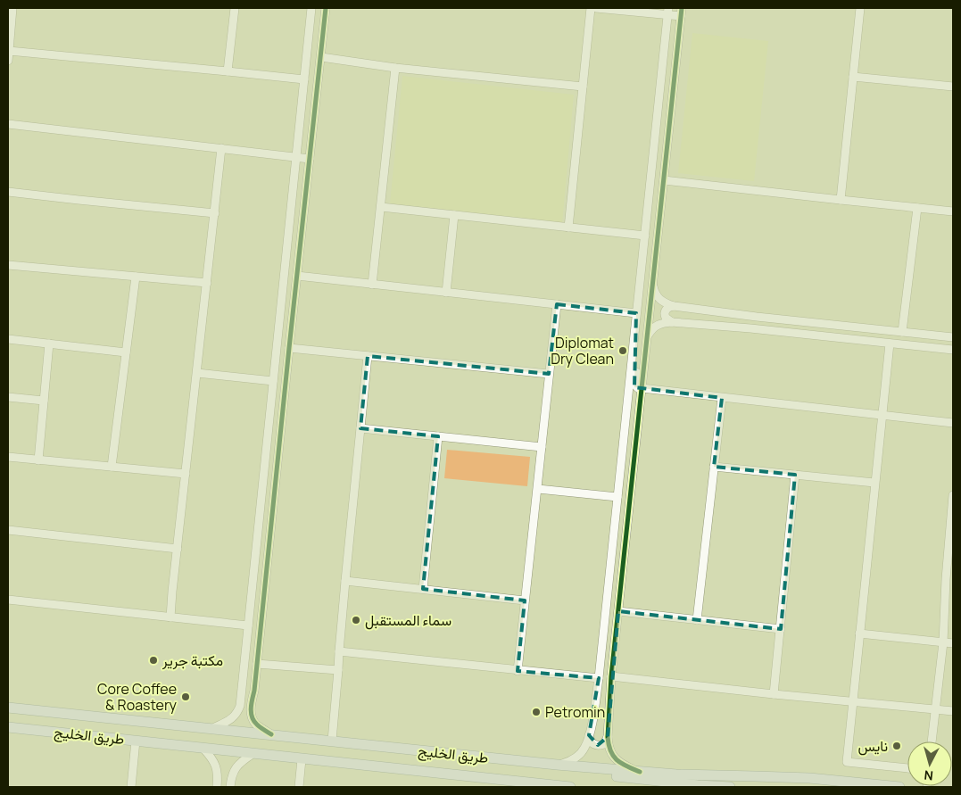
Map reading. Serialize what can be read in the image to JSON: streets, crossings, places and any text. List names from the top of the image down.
{
  "streets": {
    "main road": ["طريق الخليج"]
  },
  "places": [
    "Diplomat Dry Clean",
    "سماء المستقبل",
    "مكتبة جرير",
    "Core Coffee & Roastery",
    "Petromin",
    "نايس"
  ],
  "north": "bottom"
}
